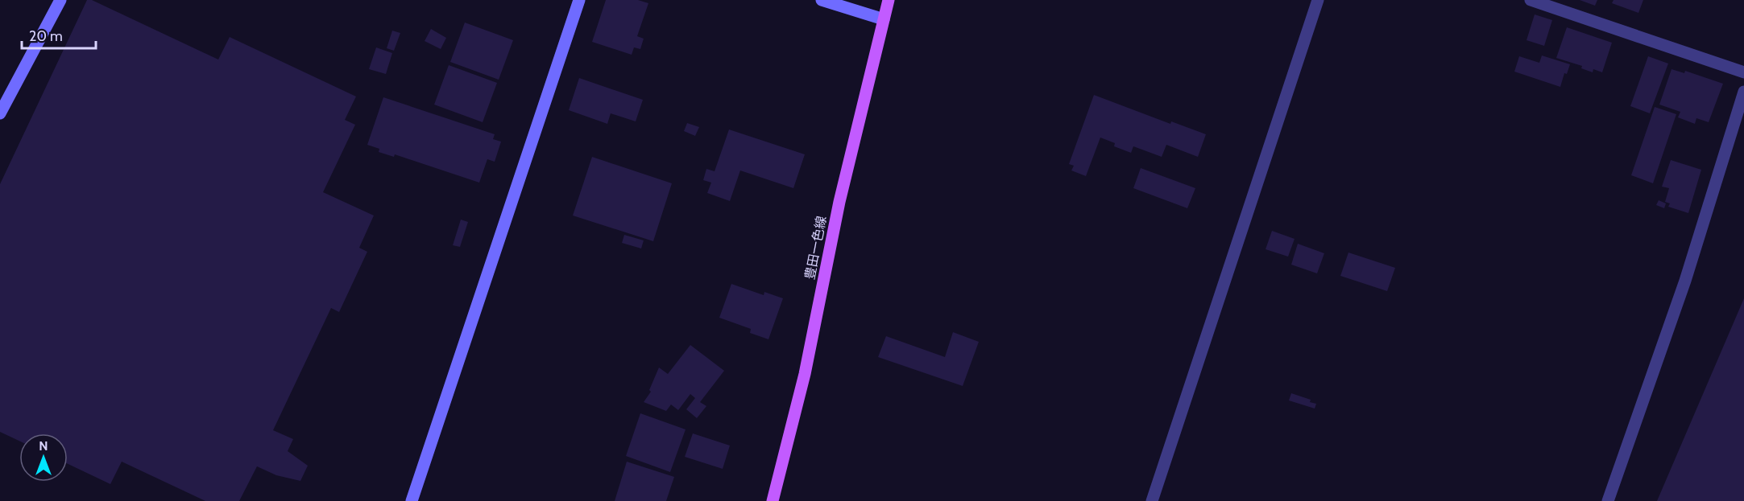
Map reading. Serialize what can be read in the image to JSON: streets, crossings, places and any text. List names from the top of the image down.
{
  "streets": {
    "main road": ["豊田一色線"]
  },
  "scale_bar": "20 m",
  "north": "top"
}
